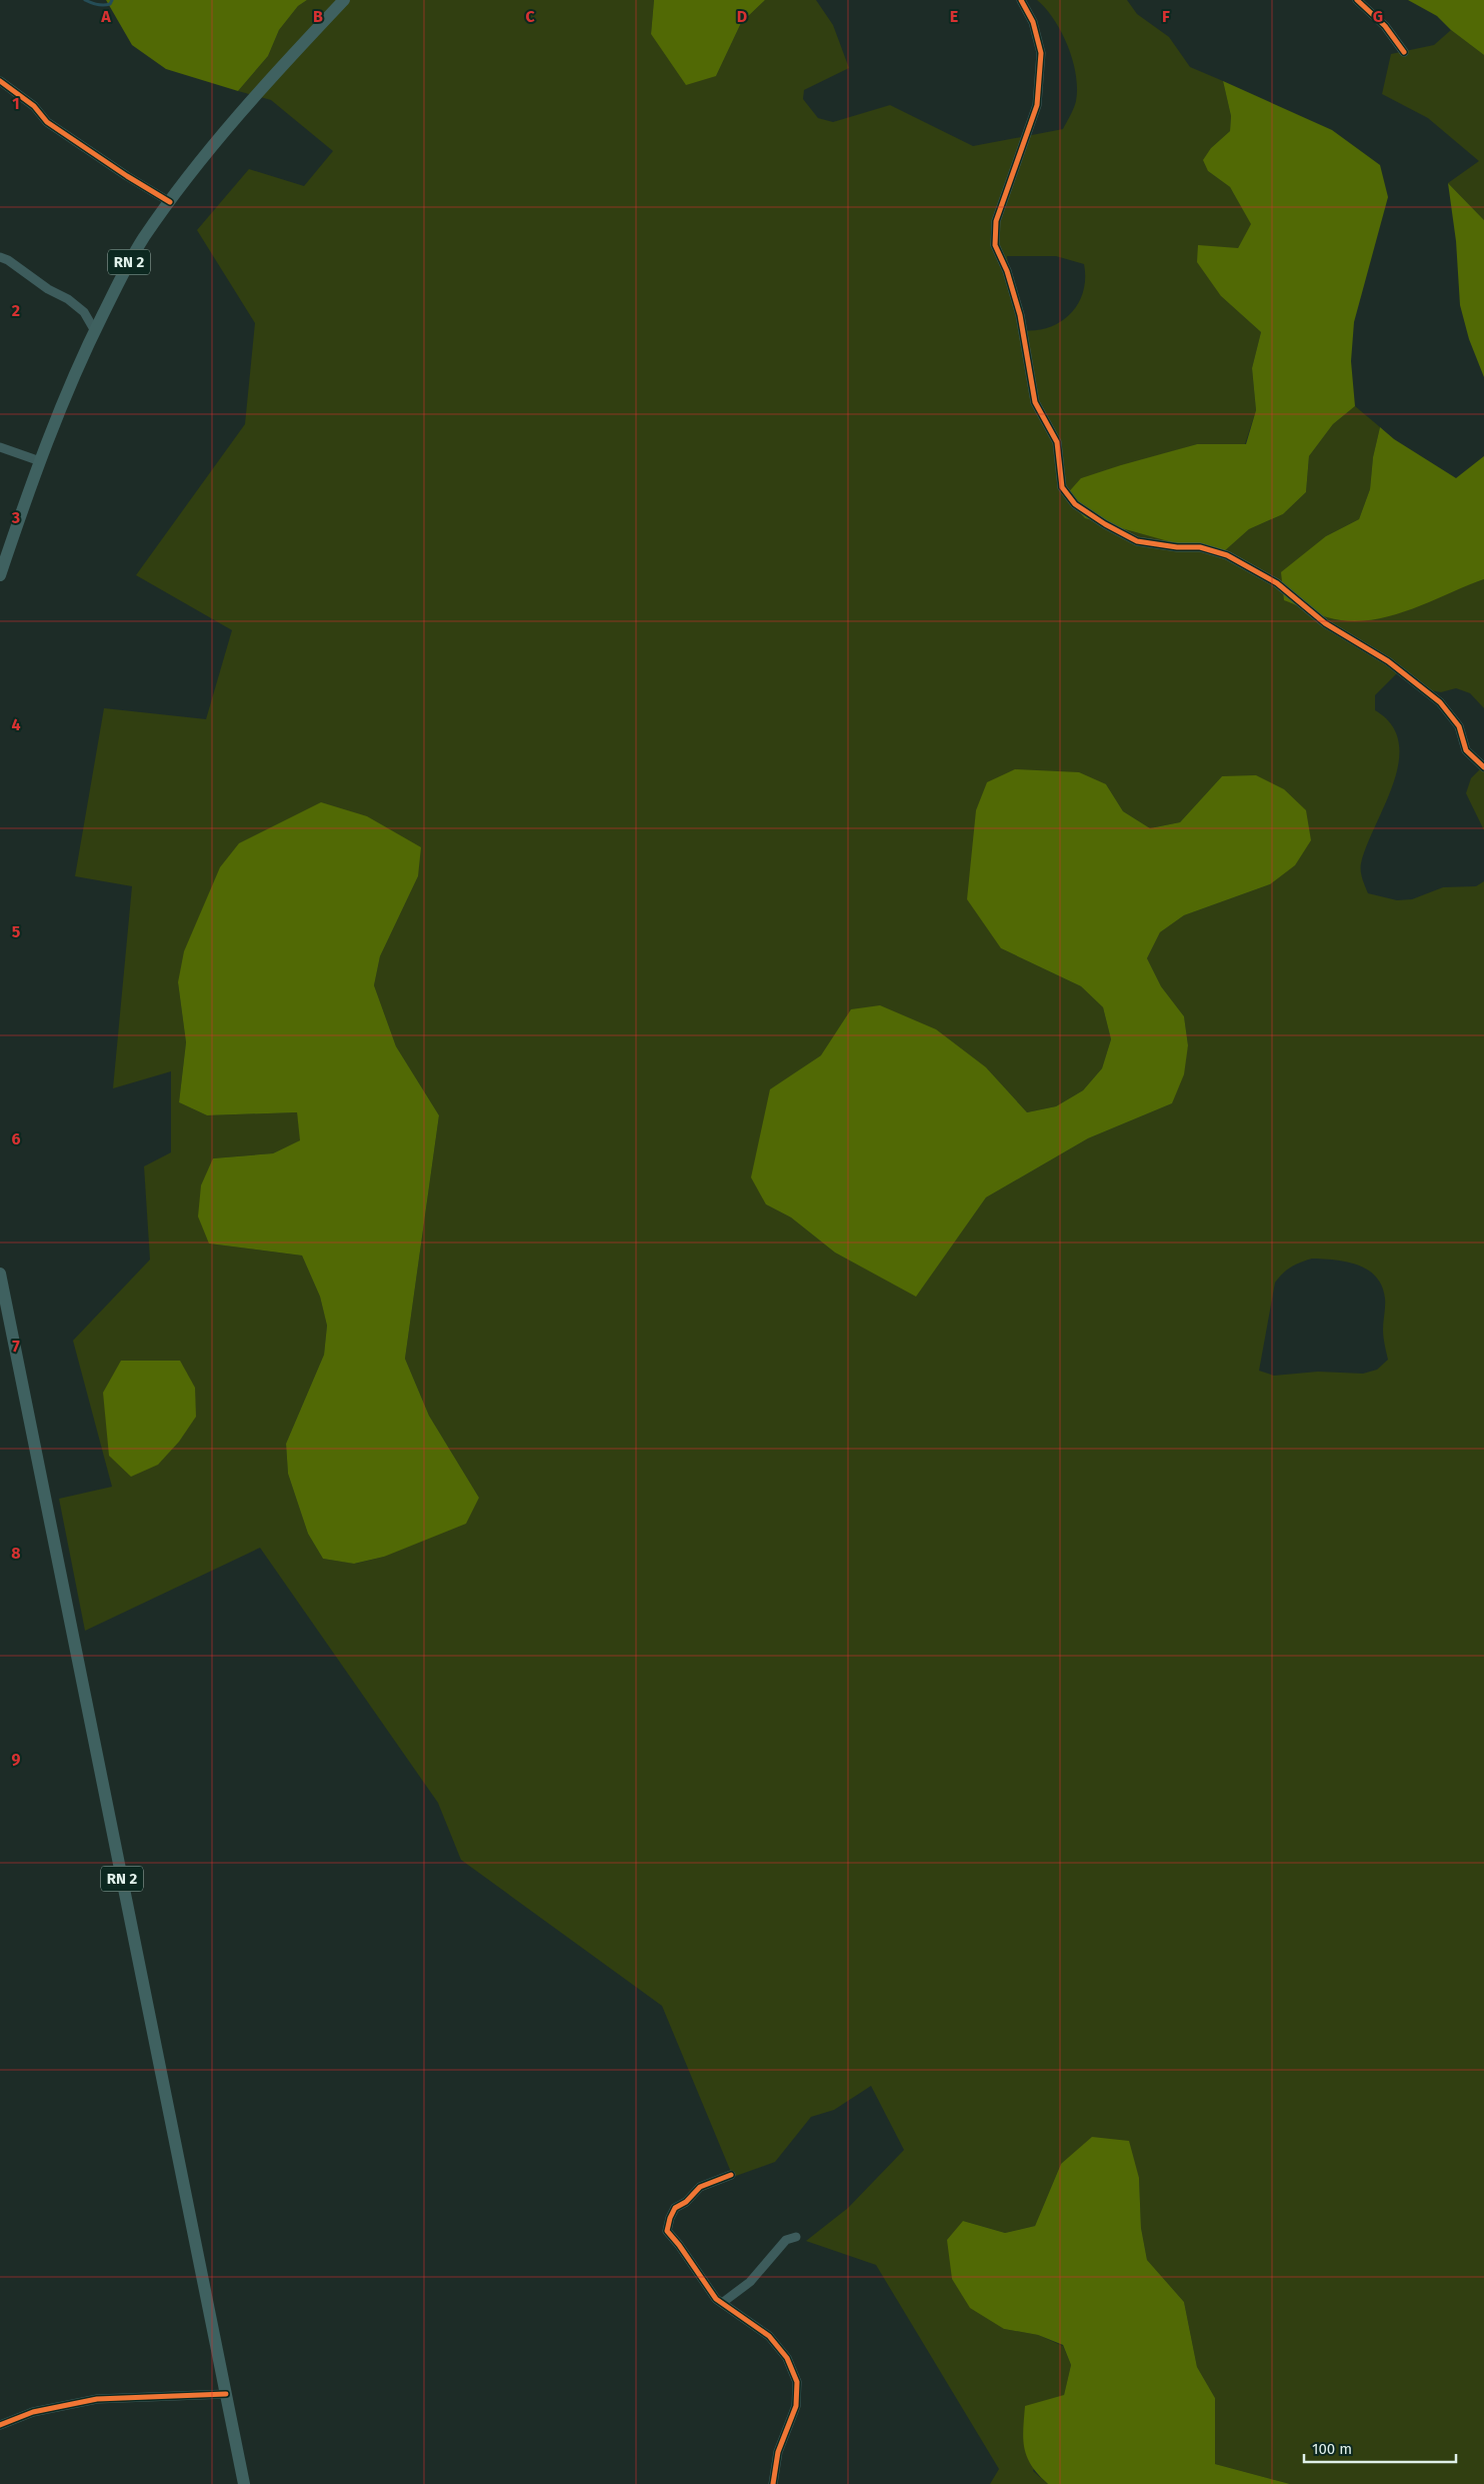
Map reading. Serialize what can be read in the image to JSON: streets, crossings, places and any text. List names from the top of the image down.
{
  "streets": {
    "main road": ["RN 2"]
  },
  "scale_bar": "100 m",
  "grid": {
    "columns": [
      "A",
      "B",
      "C",
      "D",
      "E",
      "F",
      "G"
    ],
    "rows": [
      "1",
      "2",
      "3",
      "4",
      "5",
      "6",
      "7",
      "8",
      "9"
    ]
  }
}
